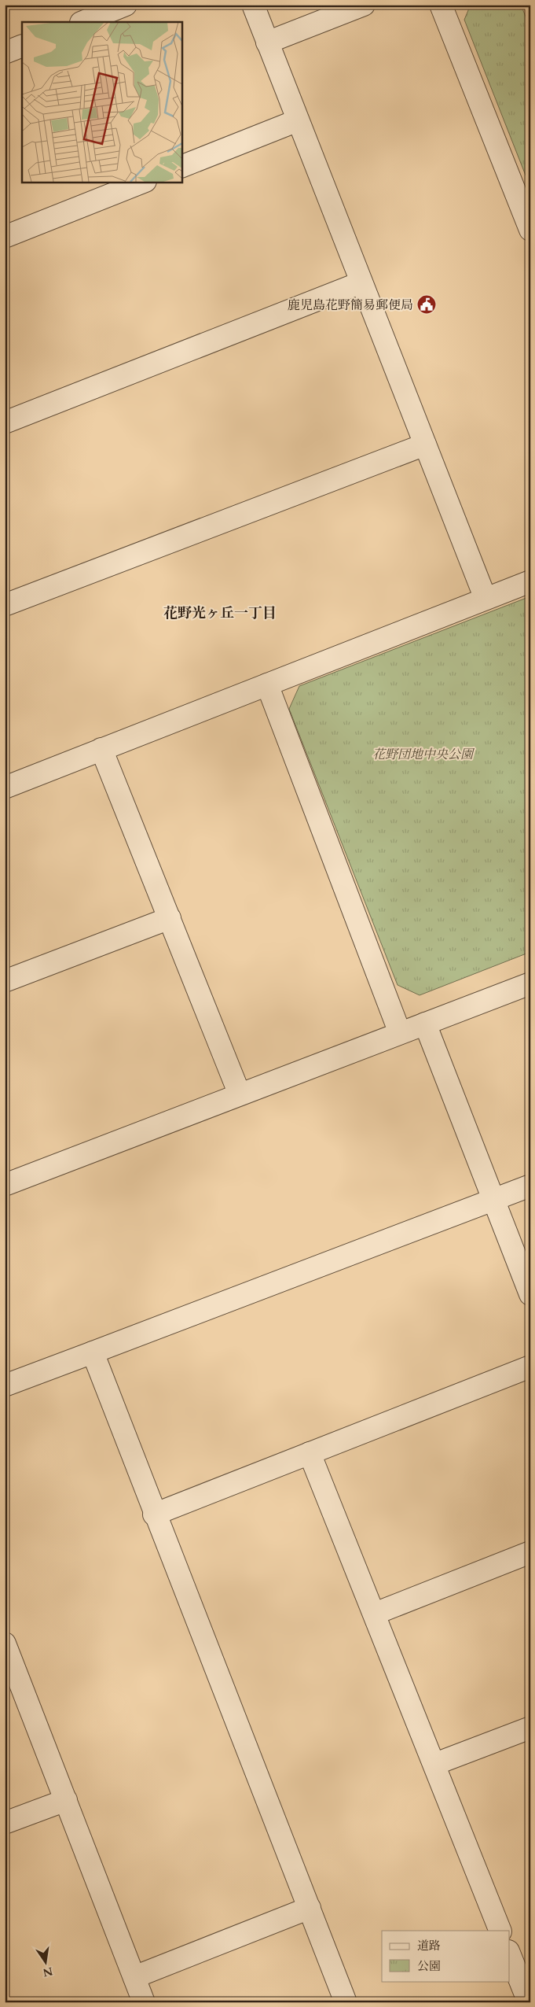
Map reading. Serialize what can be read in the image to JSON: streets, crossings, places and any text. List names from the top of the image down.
{
  "districts": ["花野光ヶ丘一丁目"],
  "parks": ["花野団地中央公園"],
  "places": {
    "public building": ["鹿児島花野簡易郵便局"]
  },
  "legend": ["道路", "公園"],
  "north": "bottom"
}
